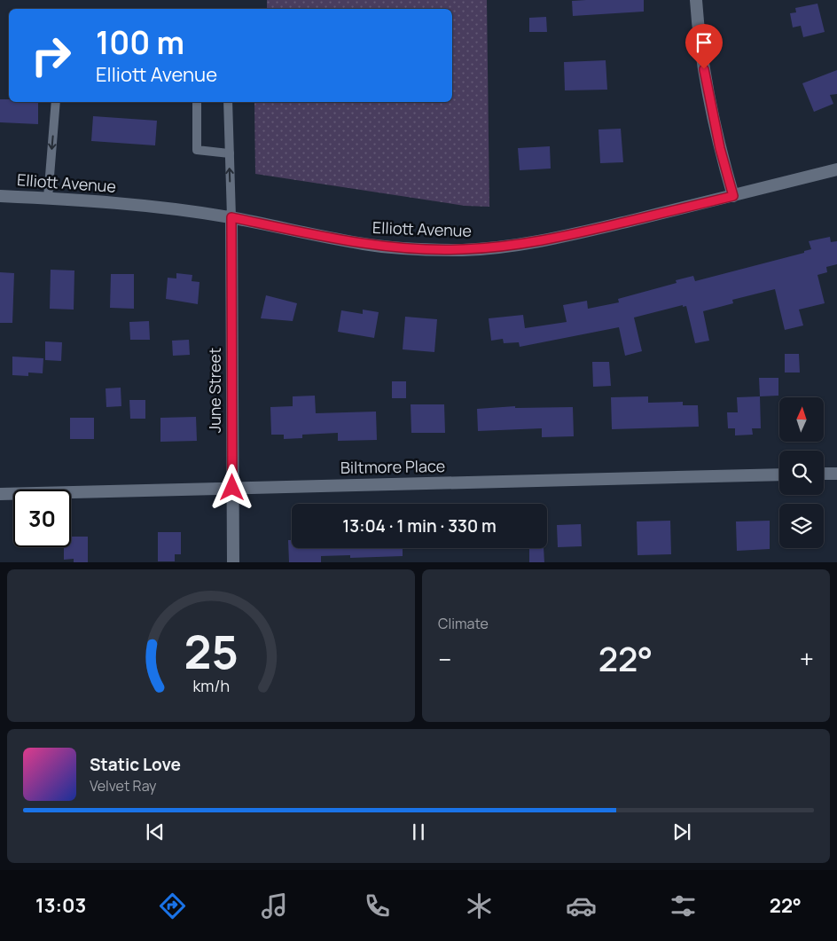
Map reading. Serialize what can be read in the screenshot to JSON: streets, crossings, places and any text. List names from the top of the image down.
{
  "streets": {
    "street": ["Elliott Avenue", "June Street", "Biltmore Place"]
  },
  "crossings": [
    ["Elliott Avenue", "June Street"],
    ["June Street", "Biltmore Place"]
  ],
  "north": "top",
  "page": {
    "turn": ["100 m", "Elliott Avenue"],
    "limit": "30",
    "trip": "13:04 · 1 min · 330 m",
    "tile": "Climate",
    "heat": ["−", "22°", "+"],
    "song": ["Static Love", "Velvet Ray"],
    "tabs": ["13:03", "22°"],
    "gauge": ["25", "km/h"]
  }
}
